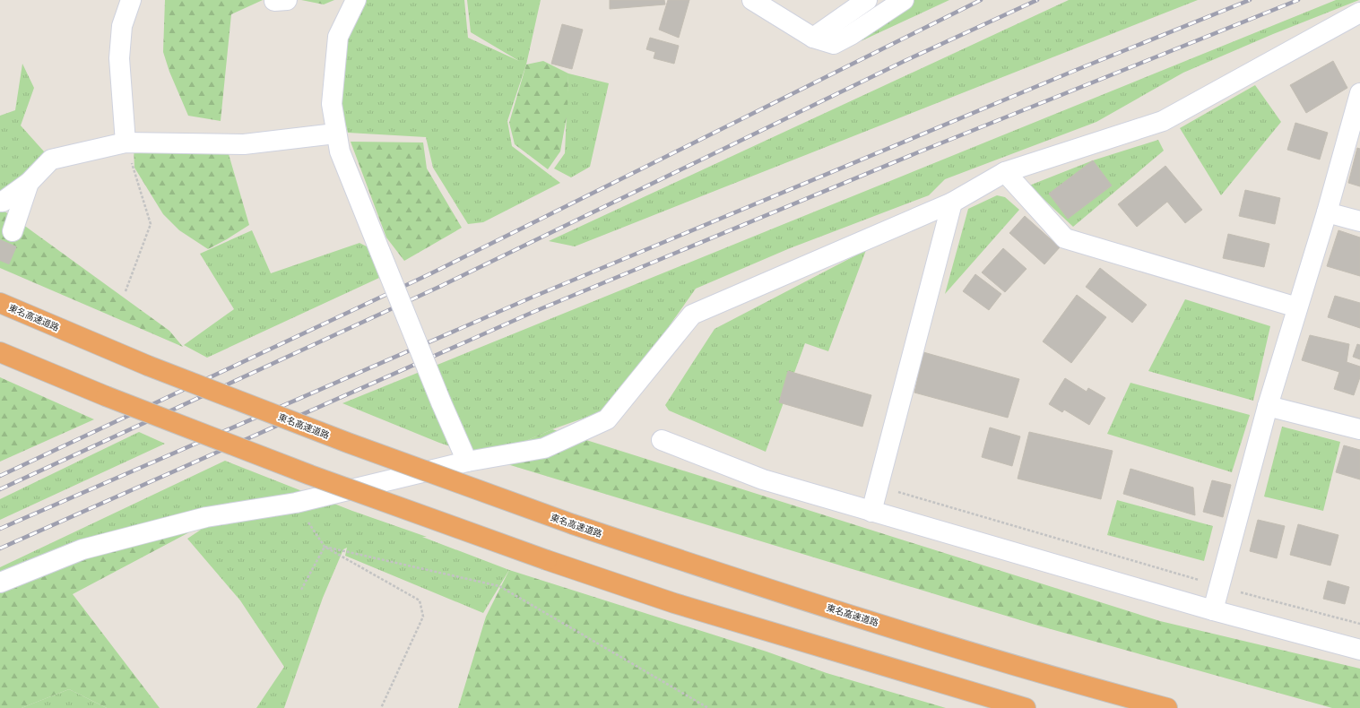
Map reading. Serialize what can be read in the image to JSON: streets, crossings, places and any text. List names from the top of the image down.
{
  "streets": {
    "highway": ["東名高速道路"]
  }
}
